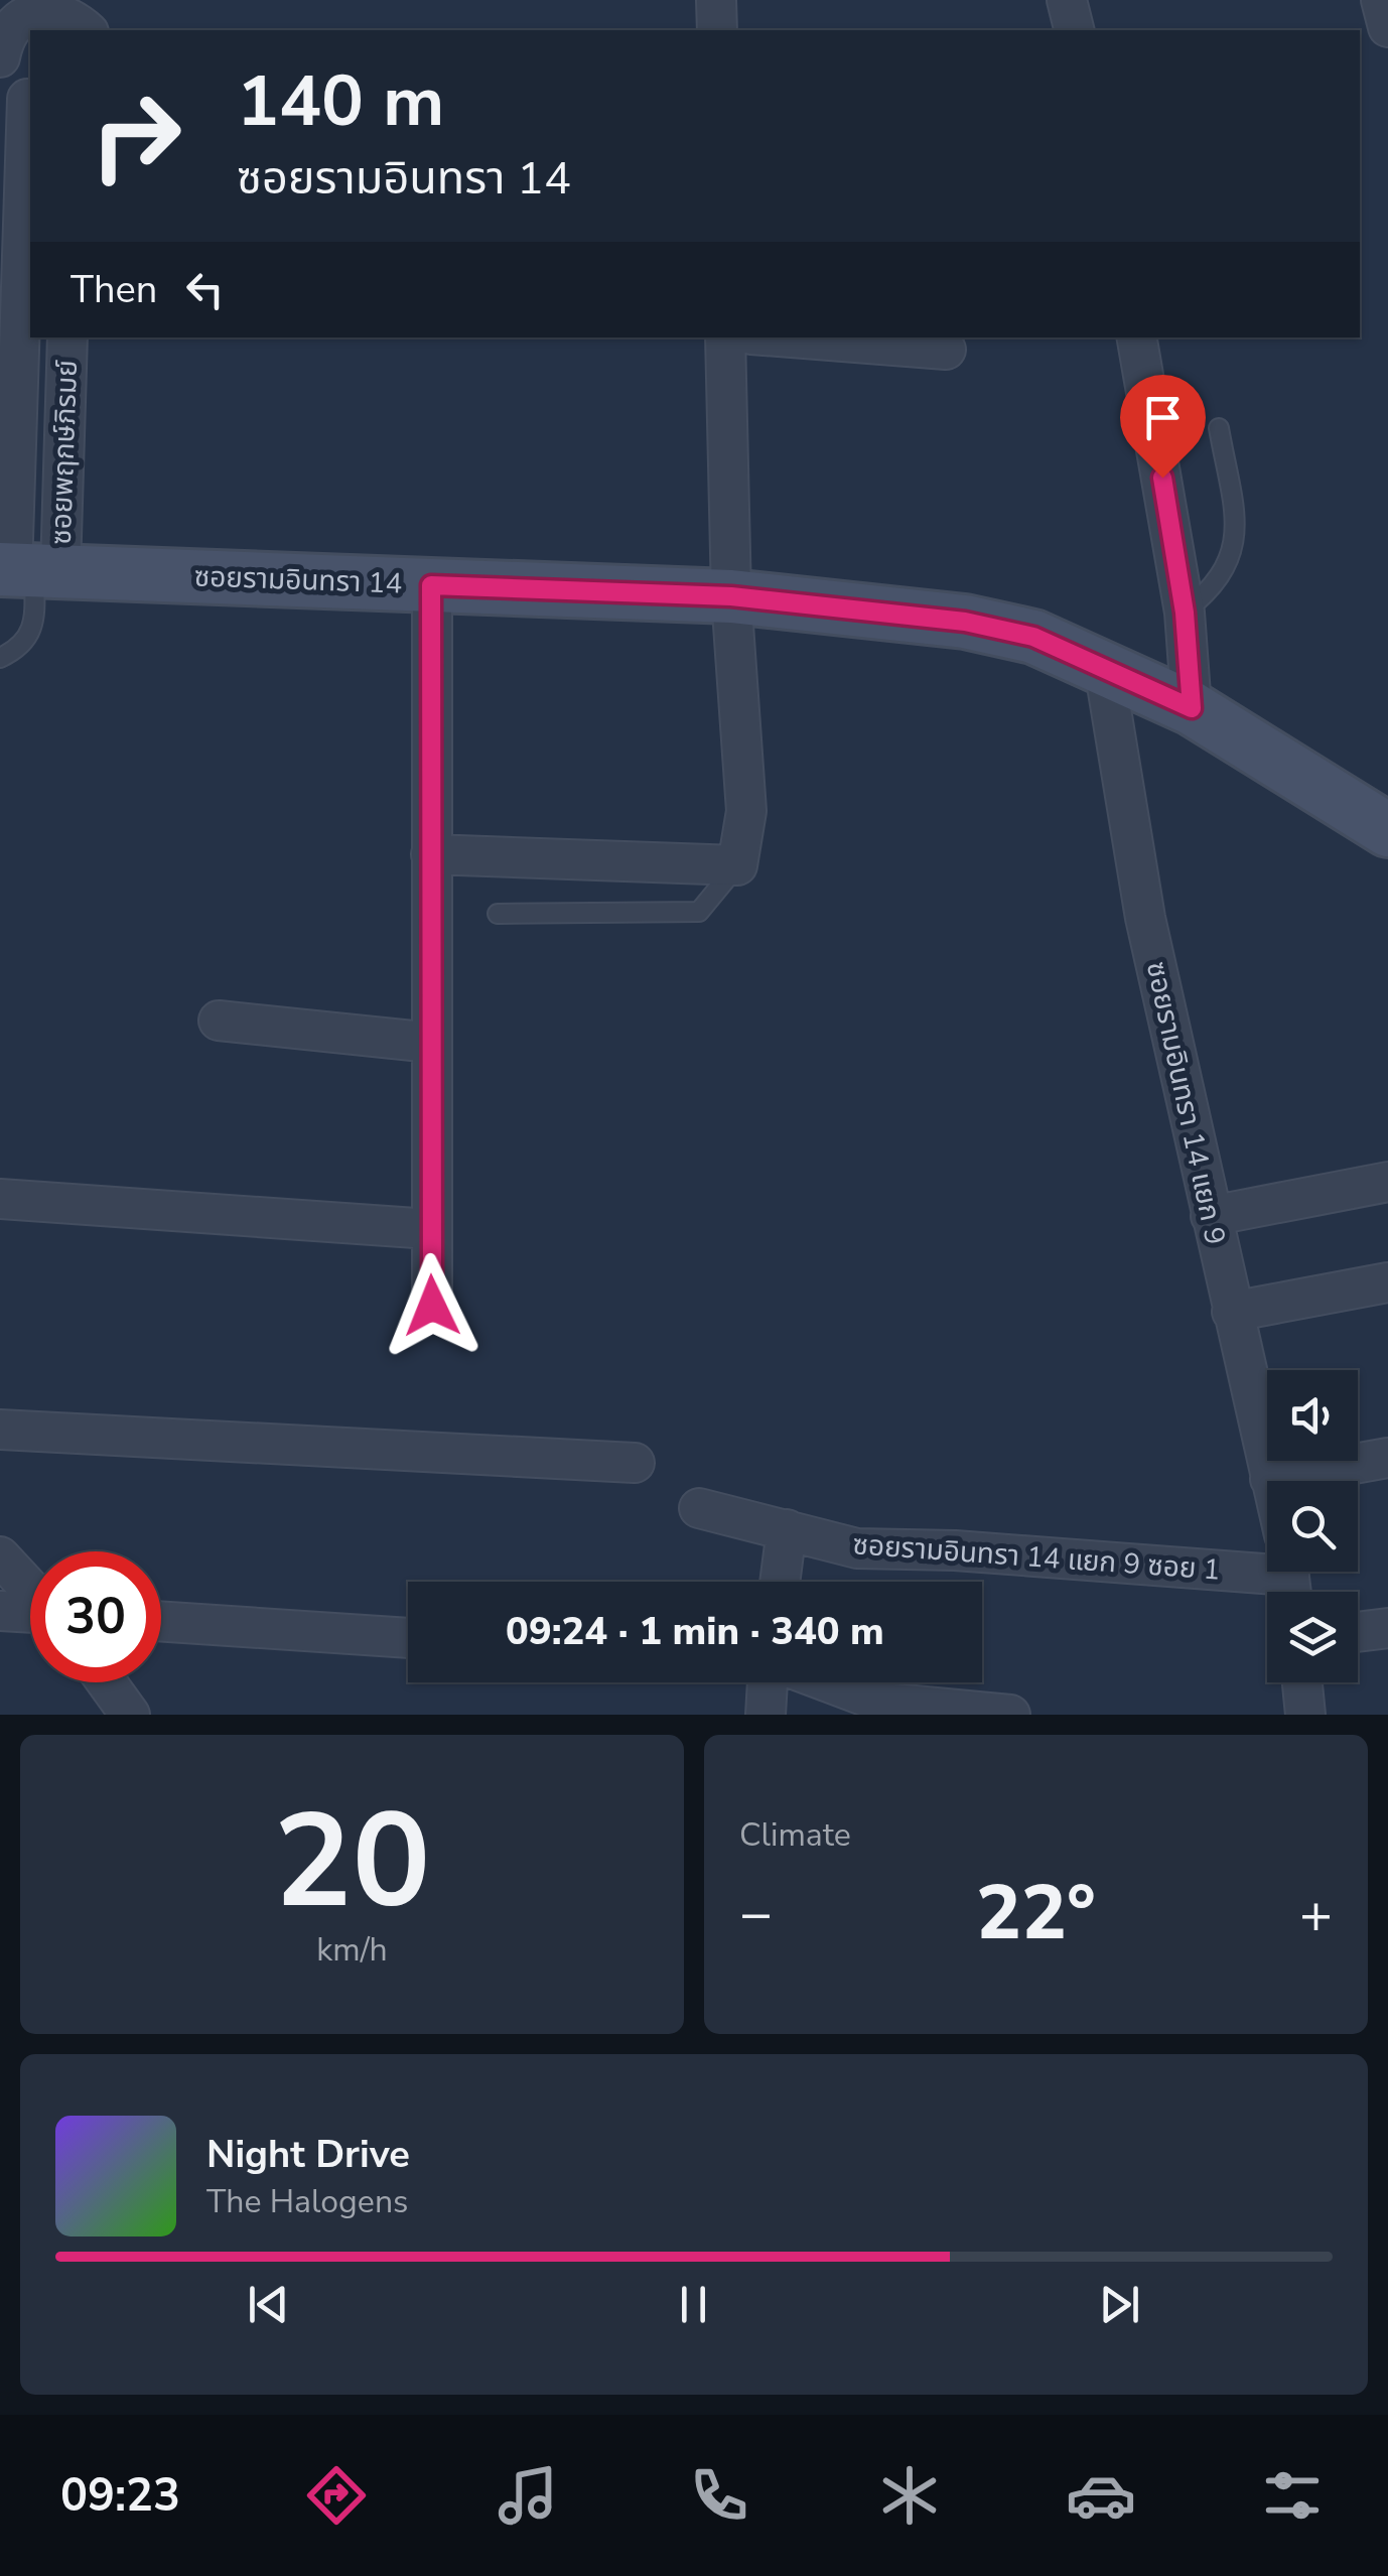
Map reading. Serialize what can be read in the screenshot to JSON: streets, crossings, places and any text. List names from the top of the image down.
{
  "streets": {
    "street": [
      "ซอยพฤกษ์ภิรมย์",
      "ซอยรามอินทรา 14",
      "ซอยรามอินทรา 14 แยก 9",
      "ซอยรามอินทรา 14 แยก 9 ซอย 1"
    ]
  },
  "crossings": [
    ["ซอยพฤกษ์ภิรมย์", "ซอยรามอินทรา 14"],
    ["ซอยรามอินทรา 14", "ซอยรามอินทรา 14 แยก 9"]
  ],
  "page": {
    "turn": ["140 m", "ซอยรามอินทรา 14"],
    "then": "Then",
    "limit": "30",
    "trip": "09:24 · 1 min · 340 m",
    "tile": [
      ["20", "km/h"],
      "Climate"
    ],
    "heat": ["−", "22°", "+"],
    "song": ["Night Drive", "The Halogens"],
    "tabs": "09:23"
  }
}
